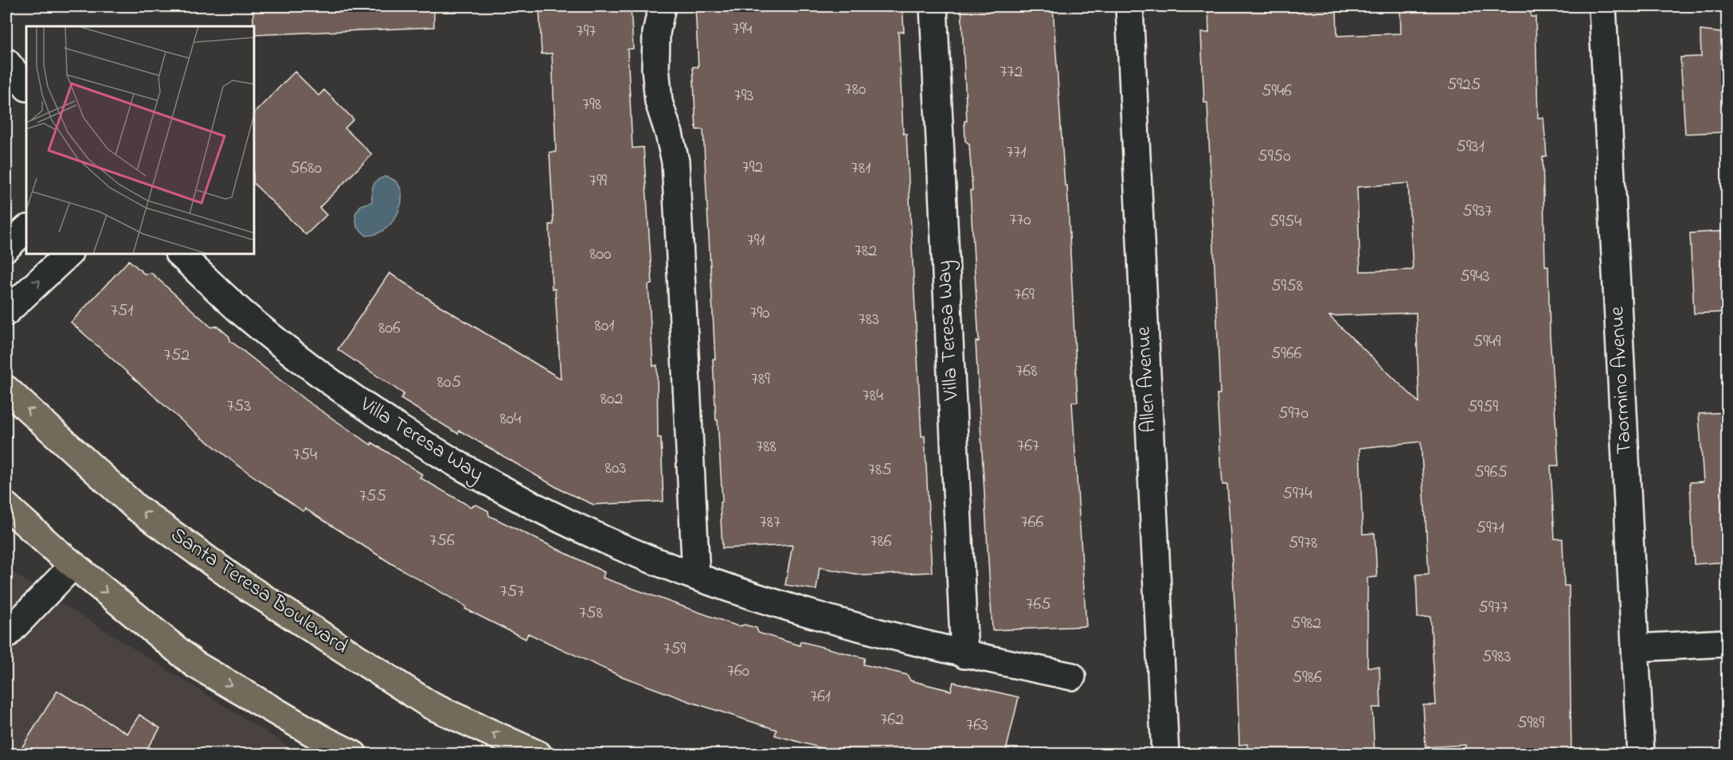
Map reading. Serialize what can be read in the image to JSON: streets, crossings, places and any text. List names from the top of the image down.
{
  "streets": {
    "main road": ["Santa Teresa Boulevard"],
    "street": ["Villa Teresa Way", "Allen Avenue", "Taormino Avenue"]
  },
  "house_numbers": [
    "794",
    "797",
    "772",
    "5925",
    "780",
    "5946",
    "793",
    "798",
    "5931",
    "771",
    "5950",
    "792",
    "5680",
    "781",
    "799",
    "5937",
    "770",
    "5954",
    "791",
    "782",
    "800",
    "5943",
    "5958",
    "769",
    "751",
    "790",
    "783",
    "801",
    "806",
    "5949",
    "5966",
    "752",
    "768",
    "789",
    "805",
    "784",
    "802",
    "753",
    "5959",
    "5970",
    "804",
    "767",
    "788",
    "754",
    "803",
    "785",
    "5965",
    "5974",
    "755",
    "787",
    "766",
    "5971",
    "756",
    "786",
    "5978",
    "757",
    "765",
    "5977",
    "758",
    "5982",
    "759",
    "5983",
    "760",
    "5986",
    "761",
    "762",
    "5989",
    "763"
  ]
}
